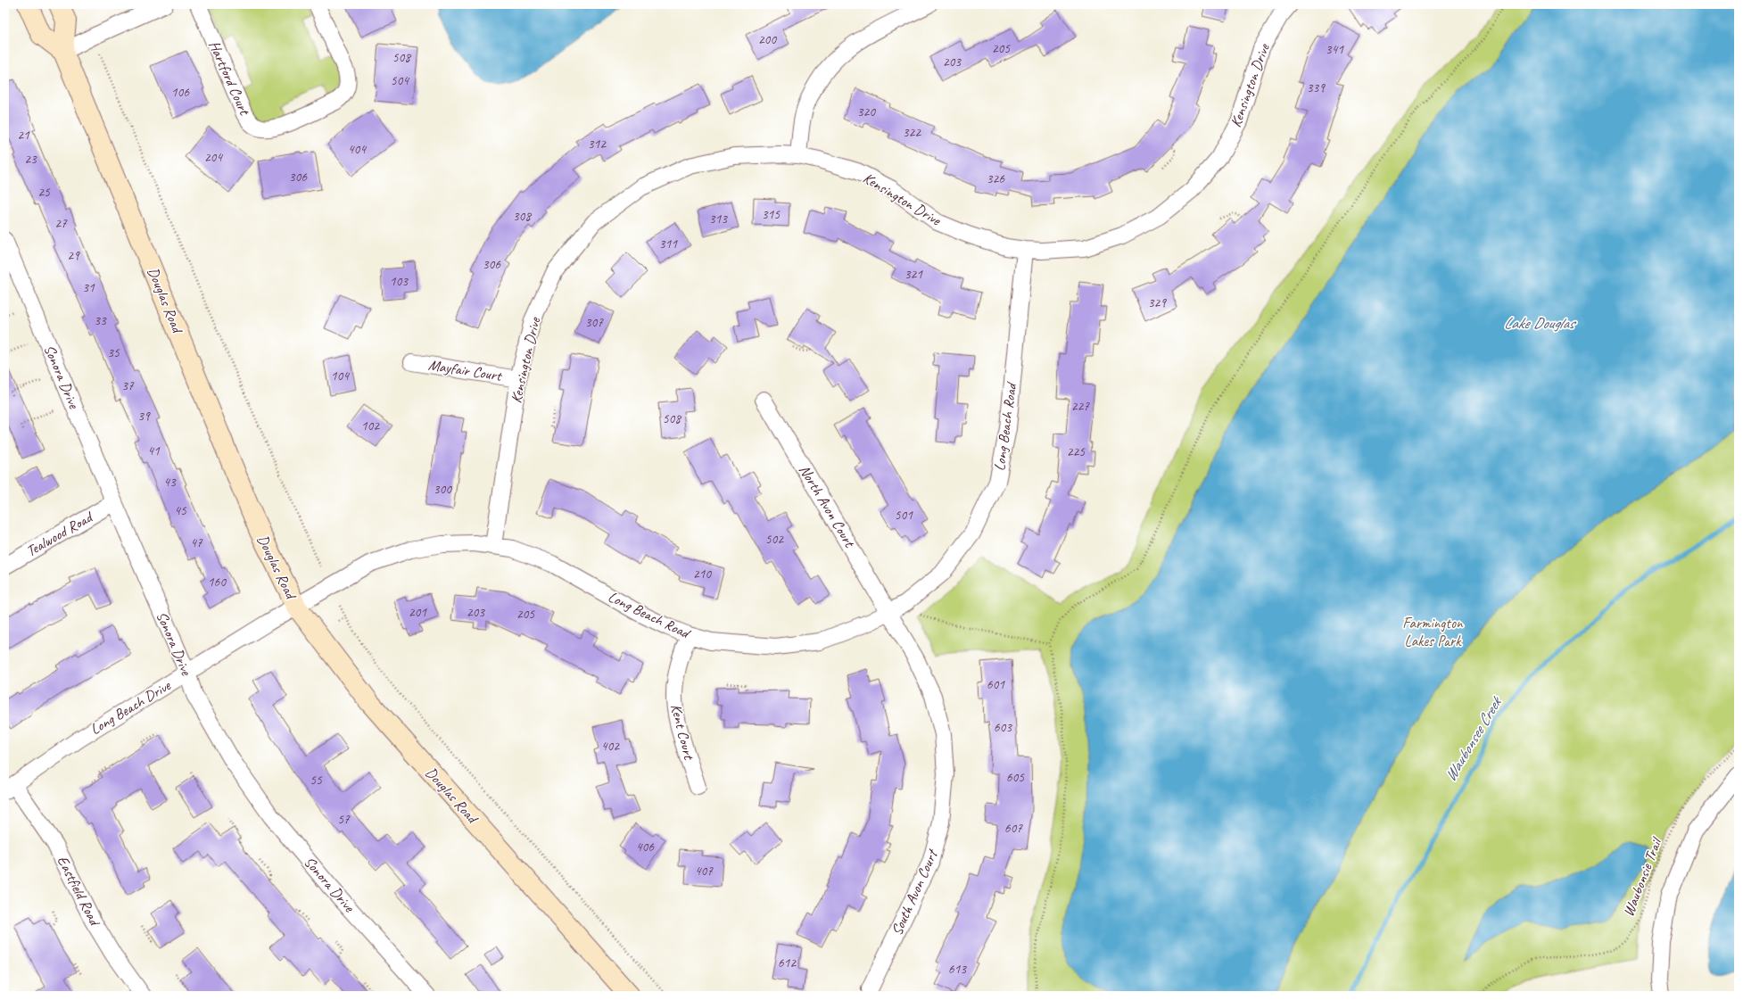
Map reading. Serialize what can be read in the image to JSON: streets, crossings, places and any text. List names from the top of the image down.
{
  "streets": {
    "street": [
      "Hartford Court",
      "Kensington Drive",
      "Douglas Road",
      "Mayfair Court",
      "Sonora Drive",
      "Long Beach Road",
      "North Avon Court",
      "Tealwood Road",
      "Long Beach Drive",
      "Kent Court",
      "Eastfield Road",
      "South Avon Court"
    ],
    "path": ["Waubonsie Trail"]
  },
  "crossings": [
    ["Kensington Drive", "Mayfair Court"],
    ["Kensington Drive", "Long Beach Road"],
    ["Douglas Road", "Long Beach Road"],
    ["Douglas Road", "Long Beach Drive"],
    ["Sonora Drive", "Tealwood Road"],
    ["Sonora Drive", "Long Beach Drive"],
    ["Long Beach Road", "North Avon Court"],
    ["Long Beach Road", "Long Beach Drive"],
    ["Long Beach Road", "Kent Court"],
    ["Long Beach Road", "South Avon Court"],
    ["North Avon Court", "South Avon Court"],
    ["Long Beach Drive", "Eastfield Road"]
  ],
  "water": ["Lake Douglas", "Waubonsee Creek"],
  "parks": ["Farmington Lakes Park"],
  "house_numbers": [
    "200",
    "205",
    "341",
    "508",
    "203",
    "504",
    "339",
    "106",
    "320",
    "322",
    "21",
    "312",
    "404",
    "204",
    "23",
    "306",
    "326",
    "25",
    "315",
    "308",
    "313",
    "27",
    "311",
    "29",
    "306",
    "321",
    "103",
    "31",
    "329",
    "33",
    "307",
    "35",
    "104",
    "37",
    "227",
    "39",
    "508",
    "102",
    "41",
    "225",
    "43",
    "300",
    "45",
    "501",
    "502",
    "47",
    "210",
    "160",
    "201",
    "203",
    "205",
    "601",
    "603",
    "402",
    "605",
    "55",
    "57",
    "607",
    "406",
    "407",
    "612",
    "613"
  ]
}
